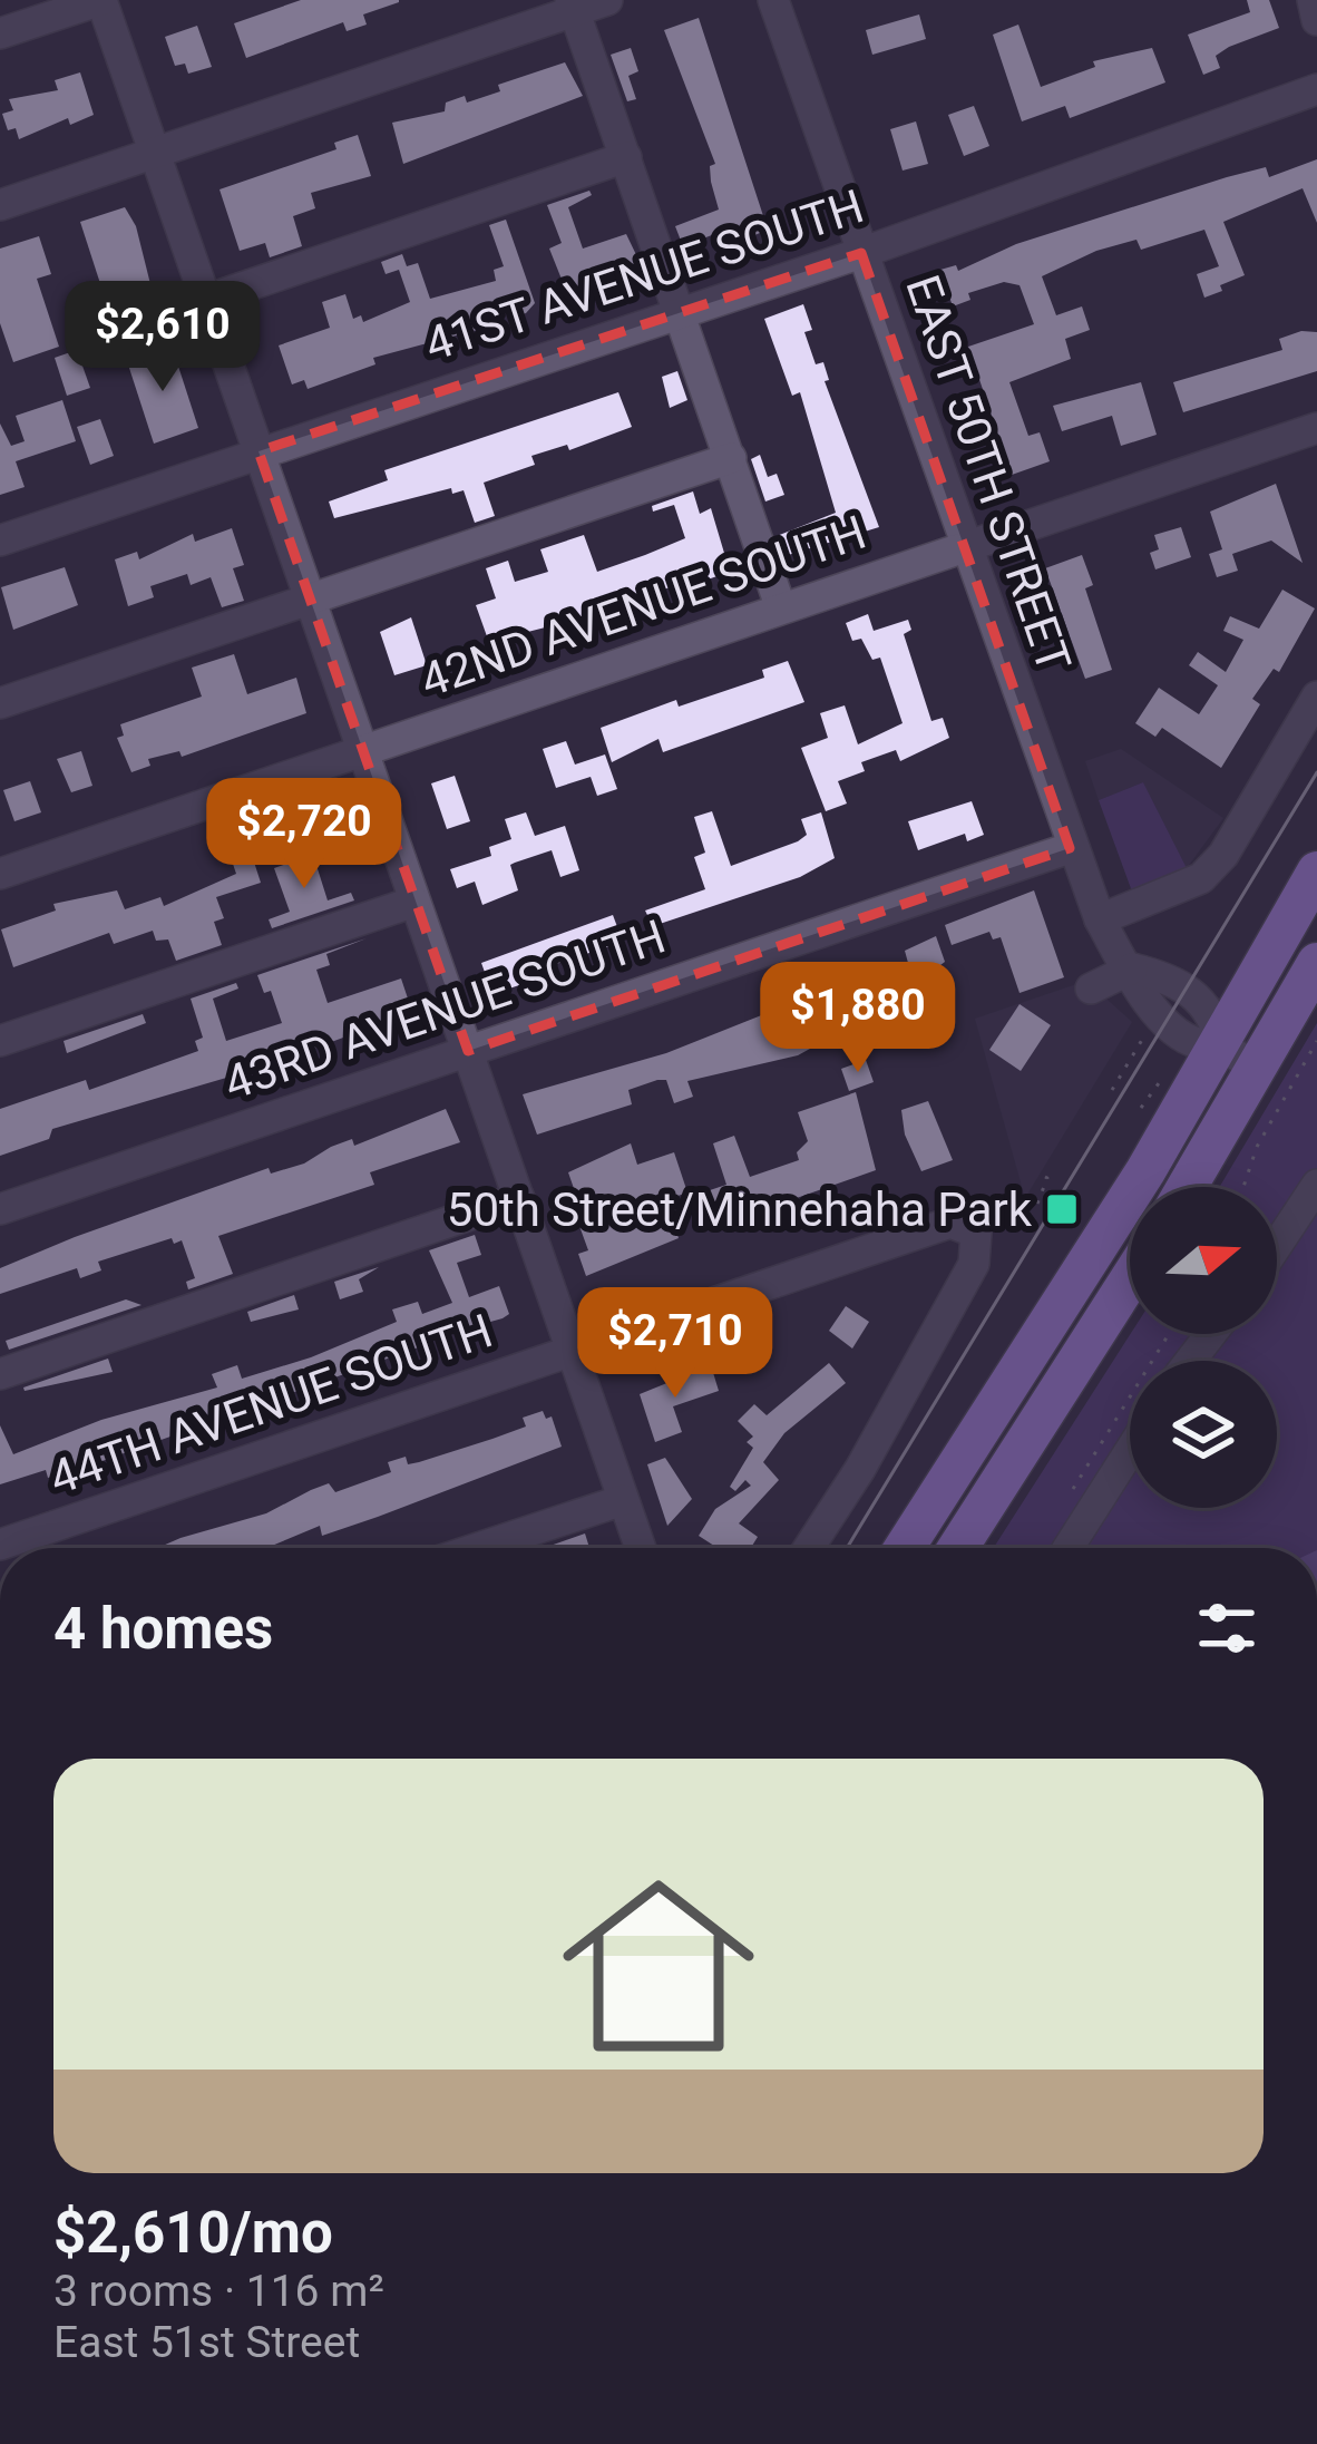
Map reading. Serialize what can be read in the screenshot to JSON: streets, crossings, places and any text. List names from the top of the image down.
{
  "streets": {
    "street": [
      "41ST AVENUE SOUTH",
      "EAST 50TH STREET",
      "42ND AVENUE SOUTH",
      "43RD AVENUE SOUTH",
      "44TH AVENUE SOUTH"
    ]
  },
  "crossings": [
    ["41ST AVENUE SOUTH", "EAST 50TH STREET"],
    ["EAST 50TH STREET", "42ND AVENUE SOUTH"],
    ["EAST 50TH STREET", "43RD AVENUE SOUTH"]
  ],
  "places": {
    "transit": ["50th Street/Minnehaha Park"]
  },
  "north": "right",
  "page": {
    "price": [
      "$2,610",
      "$2,720",
      "$1,880",
      "$2,710"
    ],
    "heading": "4 homes",
    "list": [
      {
        "name": "$2,610/mo",
        "note": "3 rooms · 116 m² · East 51st Street"
      }
    ]
  }
}
